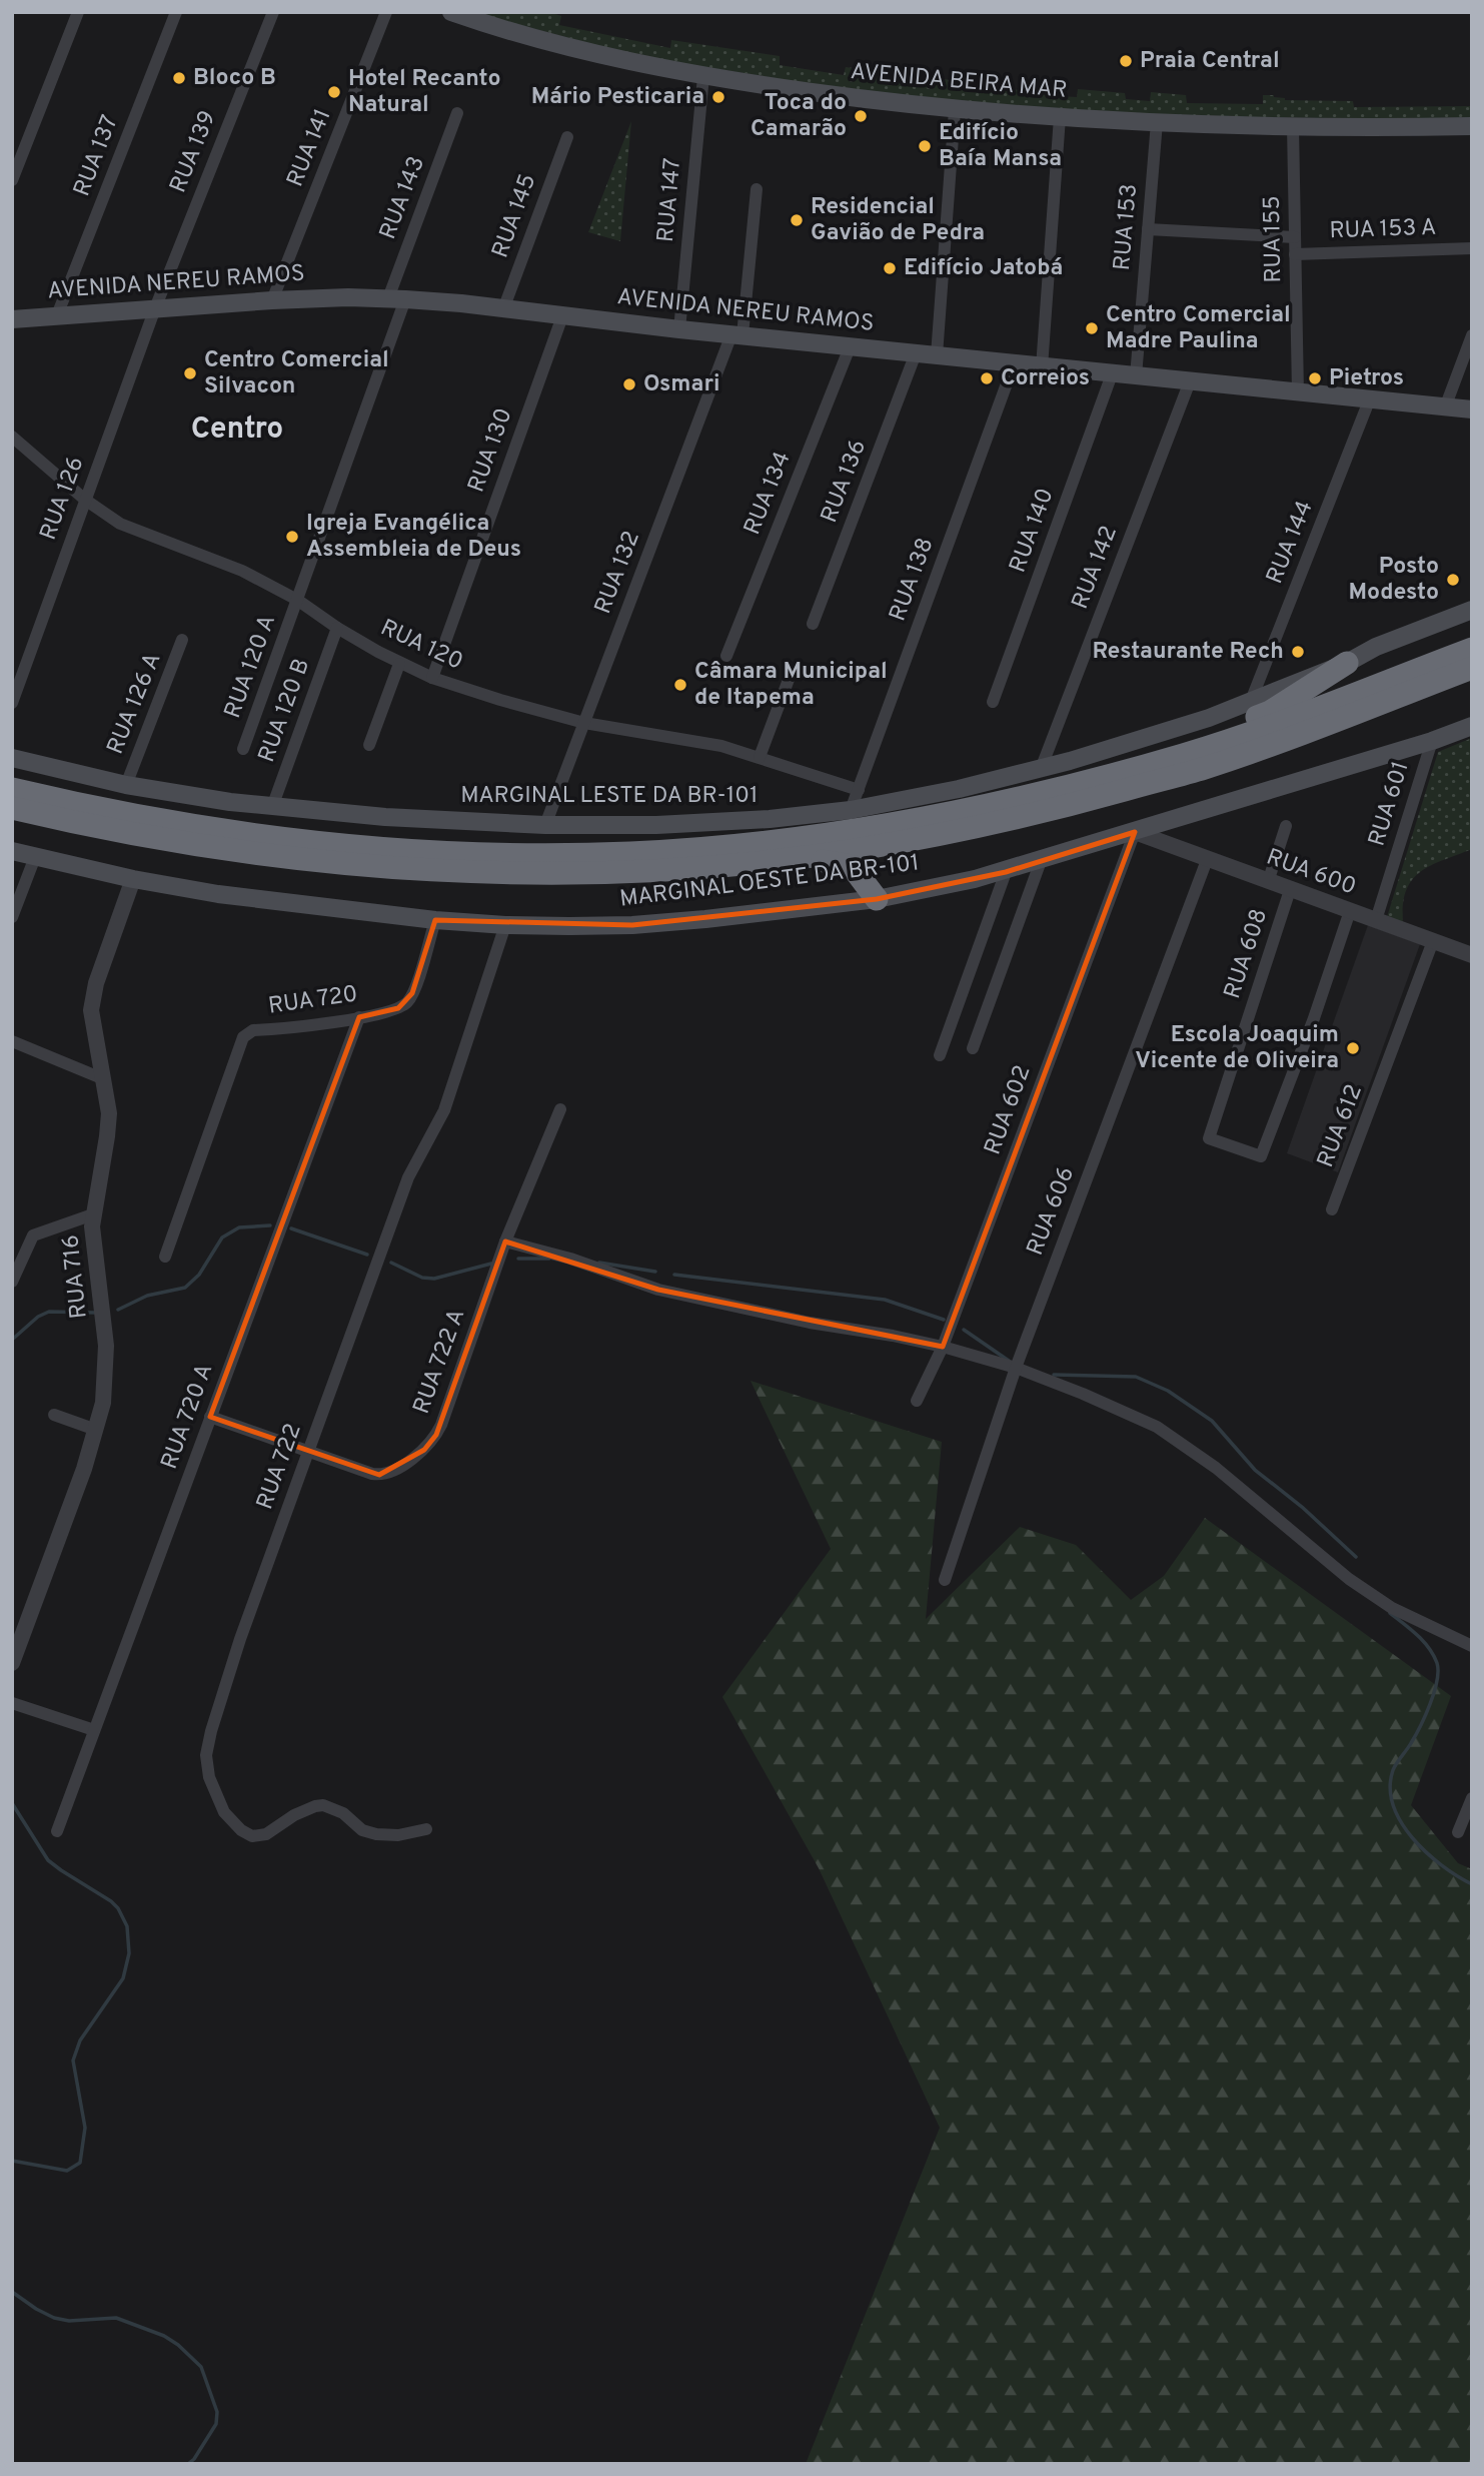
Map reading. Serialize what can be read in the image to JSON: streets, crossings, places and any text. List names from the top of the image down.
{
  "streets": {
    "main road": [
      "AVENIDA BEIRA MAR",
      "AVENIDA NEREU RAMOS",
      "MARGINAL LESTE DA BR-101",
      "MARGINAL OESTE DA BR-101"
    ],
    "street": [
      "RUA 141",
      "RUA 139",
      "RUA 137",
      "RUA 143",
      "RUA 147",
      "RUA 145",
      "RUA 153",
      "RUA 153 A",
      "RUA 155",
      "RUA 130",
      "RUA 136",
      "RUA 134",
      "RUA 126",
      "RUA 140",
      "RUA 144",
      "RUA 142",
      "RUA 132",
      "RUA 138",
      "RUA 120",
      "RUA 120 A",
      "RUA 126 A",
      "RUA 120 B",
      "RUA 601",
      "RUA 600",
      "RUA 608",
      "RUA 720",
      "RUA 602",
      "RUA 612",
      "RUA 606",
      "RUA 716",
      "RUA 722 A",
      "RUA 720 A",
      "RUA 722"
    ]
  },
  "crossings": [
    ["AVENIDA BEIRA MAR", "RUA 147"],
    ["AVENIDA BEIRA MAR", "RUA 153"],
    ["AVENIDA BEIRA MAR", "RUA 155"],
    ["RUA 141", "AVENIDA NEREU RAMOS"],
    ["RUA 139", "AVENIDA NEREU RAMOS"],
    ["RUA 139", "RUA 126"],
    ["RUA 137", "AVENIDA NEREU RAMOS"],
    ["RUA 143", "AVENIDA NEREU RAMOS"],
    ["RUA 143", "RUA 120"],
    ["RUA 143", "RUA 120 A"],
    ["RUA 147", "AVENIDA NEREU RAMOS"],
    ["RUA 145", "AVENIDA NEREU RAMOS"],
    ["RUA 153", "RUA 153 A"],
    ["RUA 153", "AVENIDA NEREU RAMOS"],
    ["RUA 153 A", "RUA 155"],
    ["RUA 155", "AVENIDA NEREU RAMOS"],
    ["AVENIDA NEREU RAMOS", "RUA 130"],
    ["AVENIDA NEREU RAMOS", "RUA 136"],
    ["AVENIDA NEREU RAMOS", "RUA 134"],
    ["AVENIDA NEREU RAMOS", "RUA 126"],
    ["AVENIDA NEREU RAMOS", "RUA 140"],
    ["AVENIDA NEREU RAMOS", "RUA 144"],
    ["AVENIDA NEREU RAMOS", "RUA 142"],
    ["AVENIDA NEREU RAMOS", "RUA 132"],
    ["AVENIDA NEREU RAMOS", "RUA 138"],
    ["RUA 130", "RUA 120"],
    ["RUA 126", "RUA 120"],
    ["RUA 144", "MARGINAL LESTE DA BR-101"],
    ["RUA 142", "MARGINAL LESTE DA BR-101"],
    ["RUA 132", "RUA 120"],
    ["RUA 132", "MARGINAL LESTE DA BR-101"],
    ["RUA 138", "RUA 120"],
    ["RUA 138", "MARGINAL LESTE DA BR-101"],
    ["RUA 120", "RUA 120 A"],
    ["RUA 120", "RUA 120 B"],
    ["RUA 126 A", "MARGINAL LESTE DA BR-101"],
    ["RUA 120 B", "MARGINAL LESTE DA BR-101"],
    ["RUA 601", "RUA 600"],
    ["RUA 601", "MARGINAL OESTE DA BR-101"],
    ["RUA 600", "MARGINAL OESTE DA BR-101"],
    ["RUA 600", "RUA 608"],
    ["RUA 600", "RUA 602"],
    ["RUA 600", "RUA 612"],
    ["RUA 600", "RUA 606"],
    ["MARGINAL OESTE DA BR-101", "RUA 720"],
    ["MARGINAL OESTE DA BR-101", "RUA 602"],
    ["MARGINAL OESTE DA BR-101", "RUA 716"],
    ["MARGINAL OESTE DA BR-101", "RUA 722"],
    ["RUA 720", "RUA 720 A"],
    ["RUA 722 A", "RUA 720 A"],
    ["RUA 722 A", "RUA 722"]
  ],
  "districts": ["Centro"],
  "places": [
    "Praia Central",
    "Bloco B",
    "Hotel Recanto Natural",
    "Mário Pesticaria",
    "Toca do Camarão",
    "Edifício Baía Mansa",
    "Residencial Gavião de Pedra",
    "Edifício Jatobá",
    "Centro Comercial Madre Paulina",
    "Centro Comercial Silvacon",
    "Correios",
    "Pietros",
    "Osmari",
    "Igreja Evangélica Assembleia de Deus",
    "Posto Modesto",
    "Restaurante Rech",
    "Câmara Municipal de Itapema",
    "Escola Joaquim Vicente de Oliveira"
  ]
}
